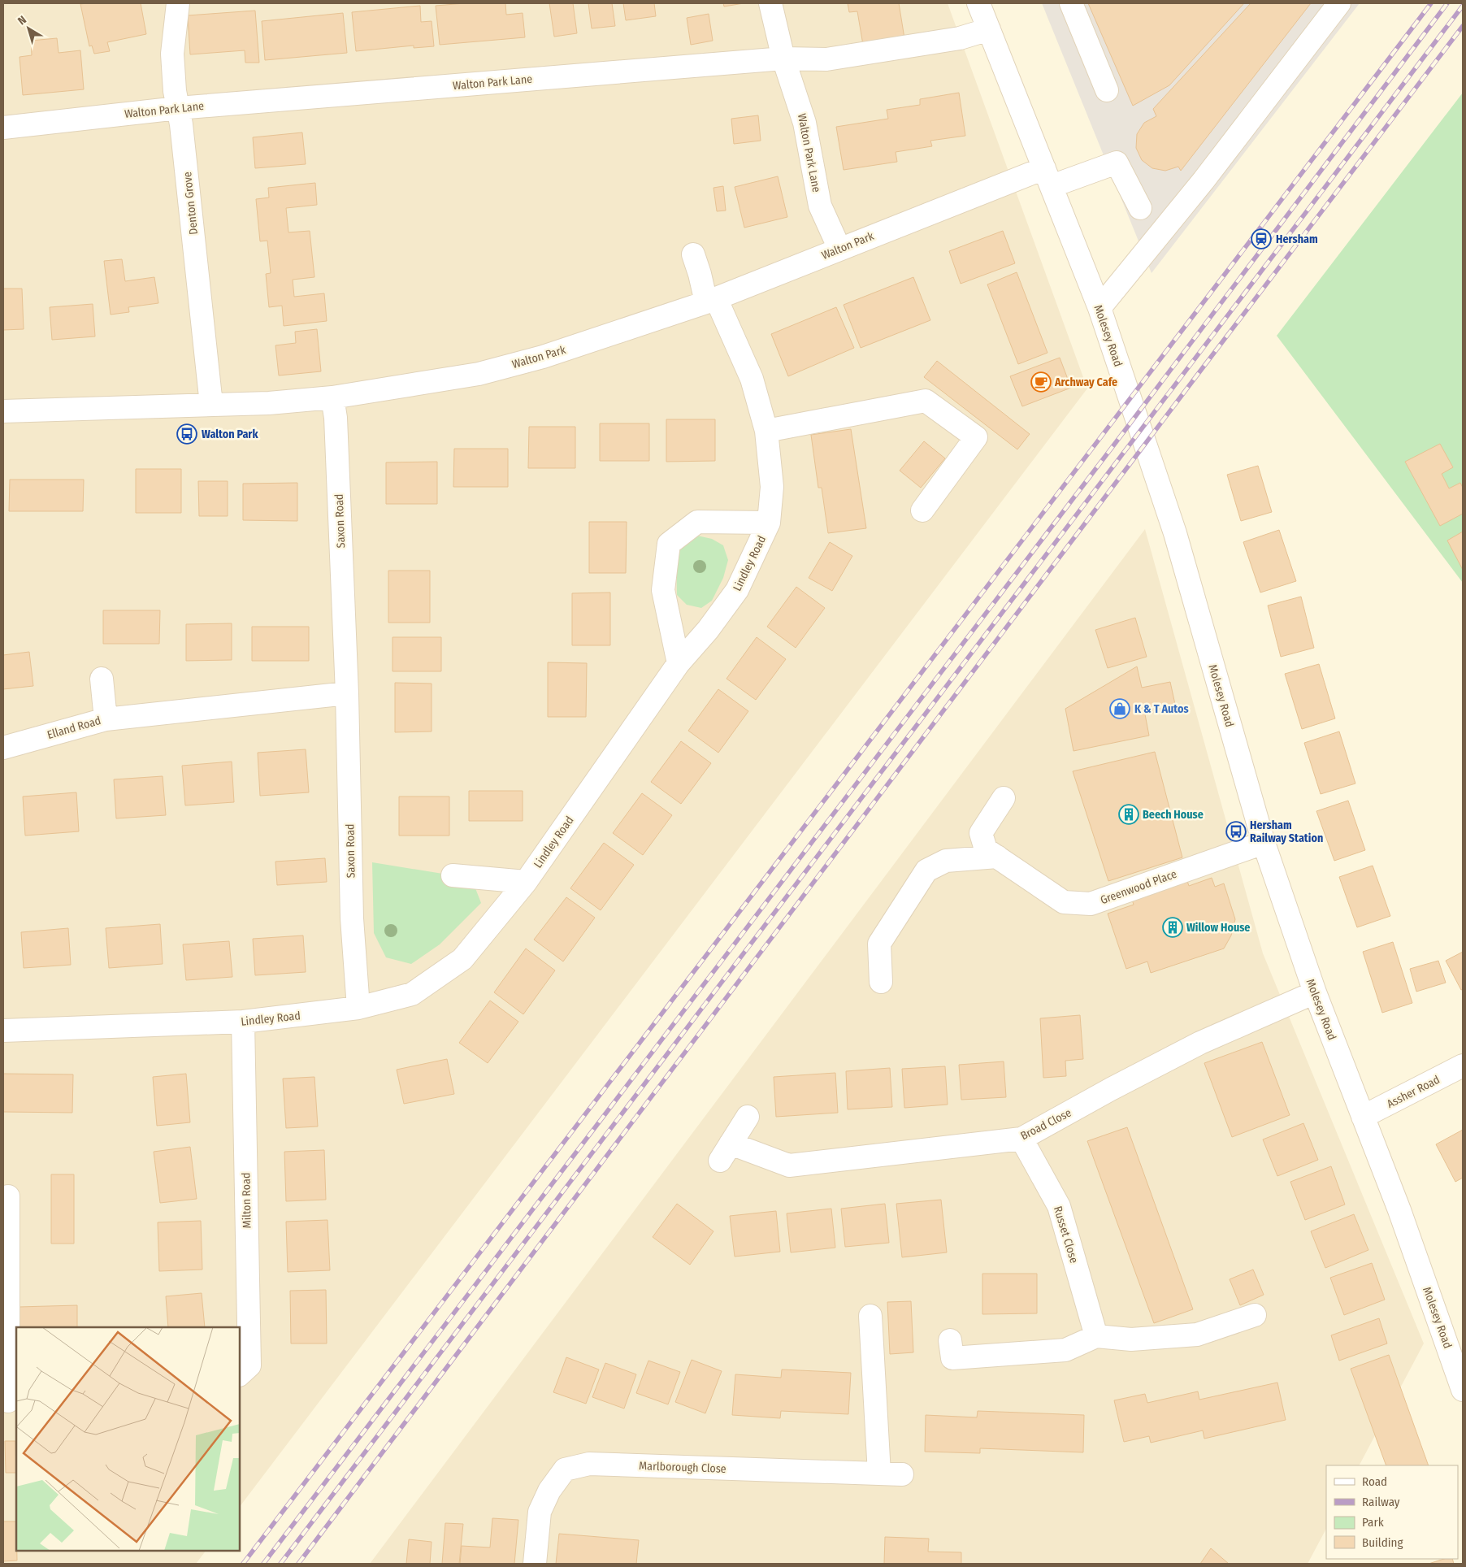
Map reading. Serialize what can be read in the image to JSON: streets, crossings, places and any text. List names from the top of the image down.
{
  "streets": {
    "street": [
      "Walton Park Lane",
      "Denton Grove",
      "Walton Park",
      "Molesey Road",
      "Saxon Road",
      "Lindley Road",
      "Elland Road",
      "Greenwood Place",
      "Assher Road",
      "Broad Close",
      "Milton Road",
      "Russet Close",
      "Marlborough Close"
    ]
  },
  "crossings": [
    ["Walton Park Lane", "Denton Grove"],
    ["Walton Park Lane", "Walton Park"],
    ["Denton Grove", "Walton Park"],
    ["Walton Park", "Molesey Road"],
    ["Walton Park", "Saxon Road"],
    ["Walton Park", "Lindley Road"],
    ["Molesey Road", "Greenwood Place"],
    ["Molesey Road", "Assher Road"],
    ["Molesey Road", "Broad Close"],
    ["Saxon Road", "Lindley Road"],
    ["Lindley Road", "Milton Road"],
    ["Broad Close", "Russet Close"]
  ],
  "places": {
    "station": ["Hersham"],
    "cafe": ["Archway Cafe"],
    "bus stop": ["Walton Park", "Hersham Railway Station"],
    "shop": ["K & T Autos"],
    "building": ["Beech House", "Willow House"]
  },
  "legend": [
    "Road",
    "Railway",
    "Park",
    "Building"
  ],
  "north": "top left"
}
